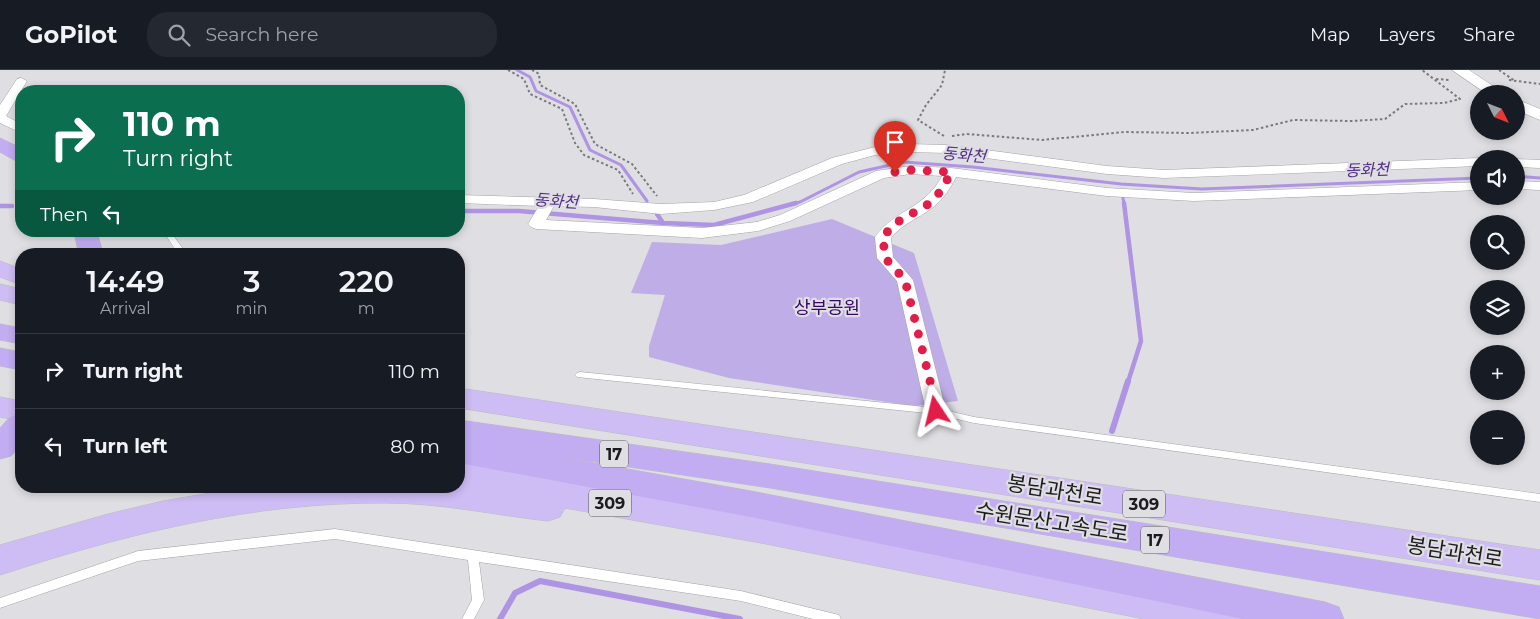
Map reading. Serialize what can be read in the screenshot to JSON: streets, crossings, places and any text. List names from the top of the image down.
{
  "streets": {
    "highway": [
      "17",
      "봉담과천로",
      "309",
      "수원문산고속도로"
    ]
  },
  "crossings": [
    ["17", "309"],
    ["17", "수원문산고속도로"],
    ["309", "수원문산고속도로"]
  ],
  "water": ["동화천"],
  "parks": ["상부공원"],
  "north": "bottom right",
  "page": {
    "header": "GoPilot",
    "search": "Search here",
    "nav": ["Map", "Layers", "Share"],
    "map_buttons": ["+", "−"],
    "turn": ["110 m", "Turn right"],
    "then": "Then",
    "eta": [
      "14:49",
      "Arrival",
      "3",
      "min",
      "220",
      "m"
    ],
    "list": [
      {
        "name": "Turn right",
        "value": "110 m"
      },
      {
        "name": "Turn left",
        "value": "80 m"
      }
    ]
  }
}
